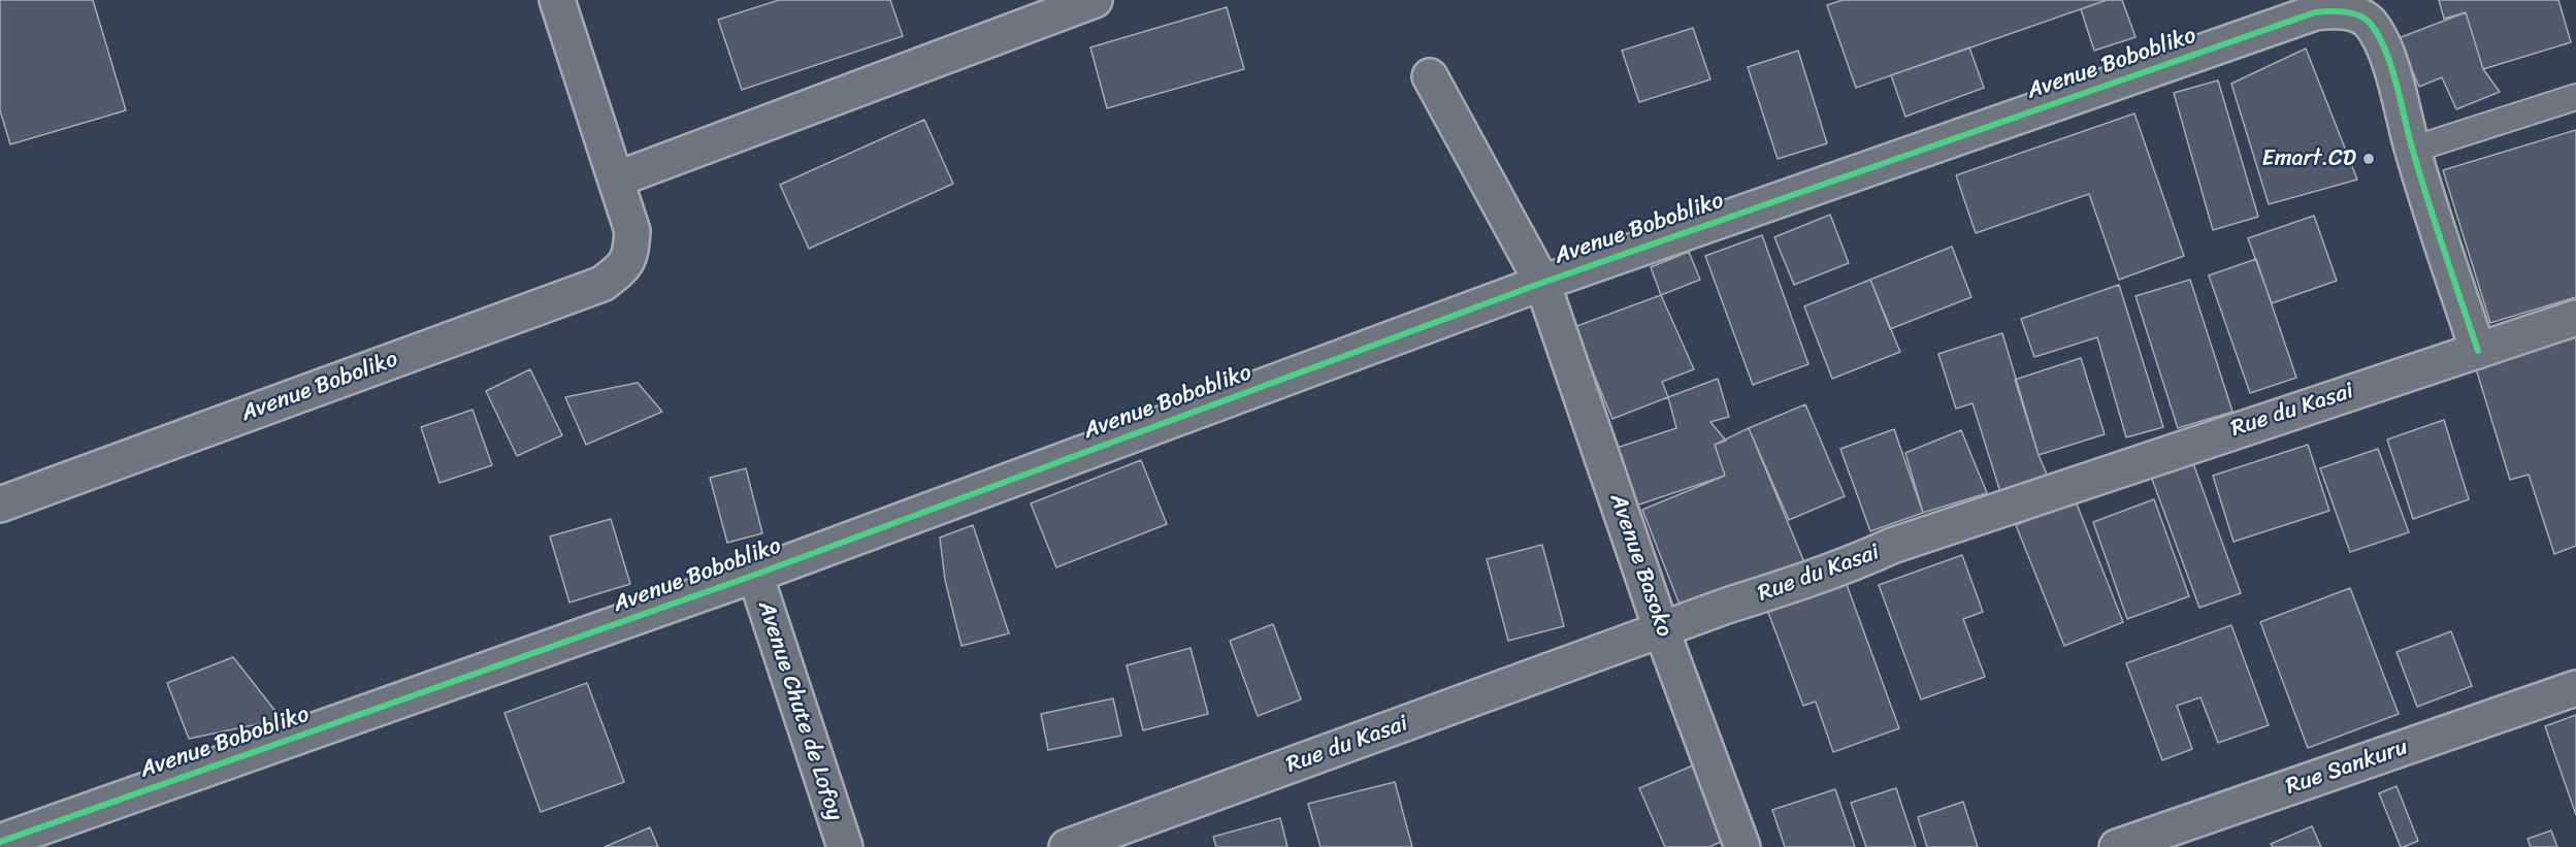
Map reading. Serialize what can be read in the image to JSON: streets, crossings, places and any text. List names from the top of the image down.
{
  "streets": {
    "street": [
      "Avenue Bobobliko",
      "Avenue Boboliko",
      "Rue du Kasai",
      "Avenue Basoko",
      "Avenue Chute de Lofoy",
      "Rue Sankuru"
    ]
  },
  "crossings": [
    ["Avenue Bobobliko", "Avenue Basoko"],
    ["Avenue Bobobliko", "Avenue Chute de Lofoy"],
    ["Rue du Kasai", "Avenue Basoko"]
  ],
  "places": ["Emart.CD"]
}
